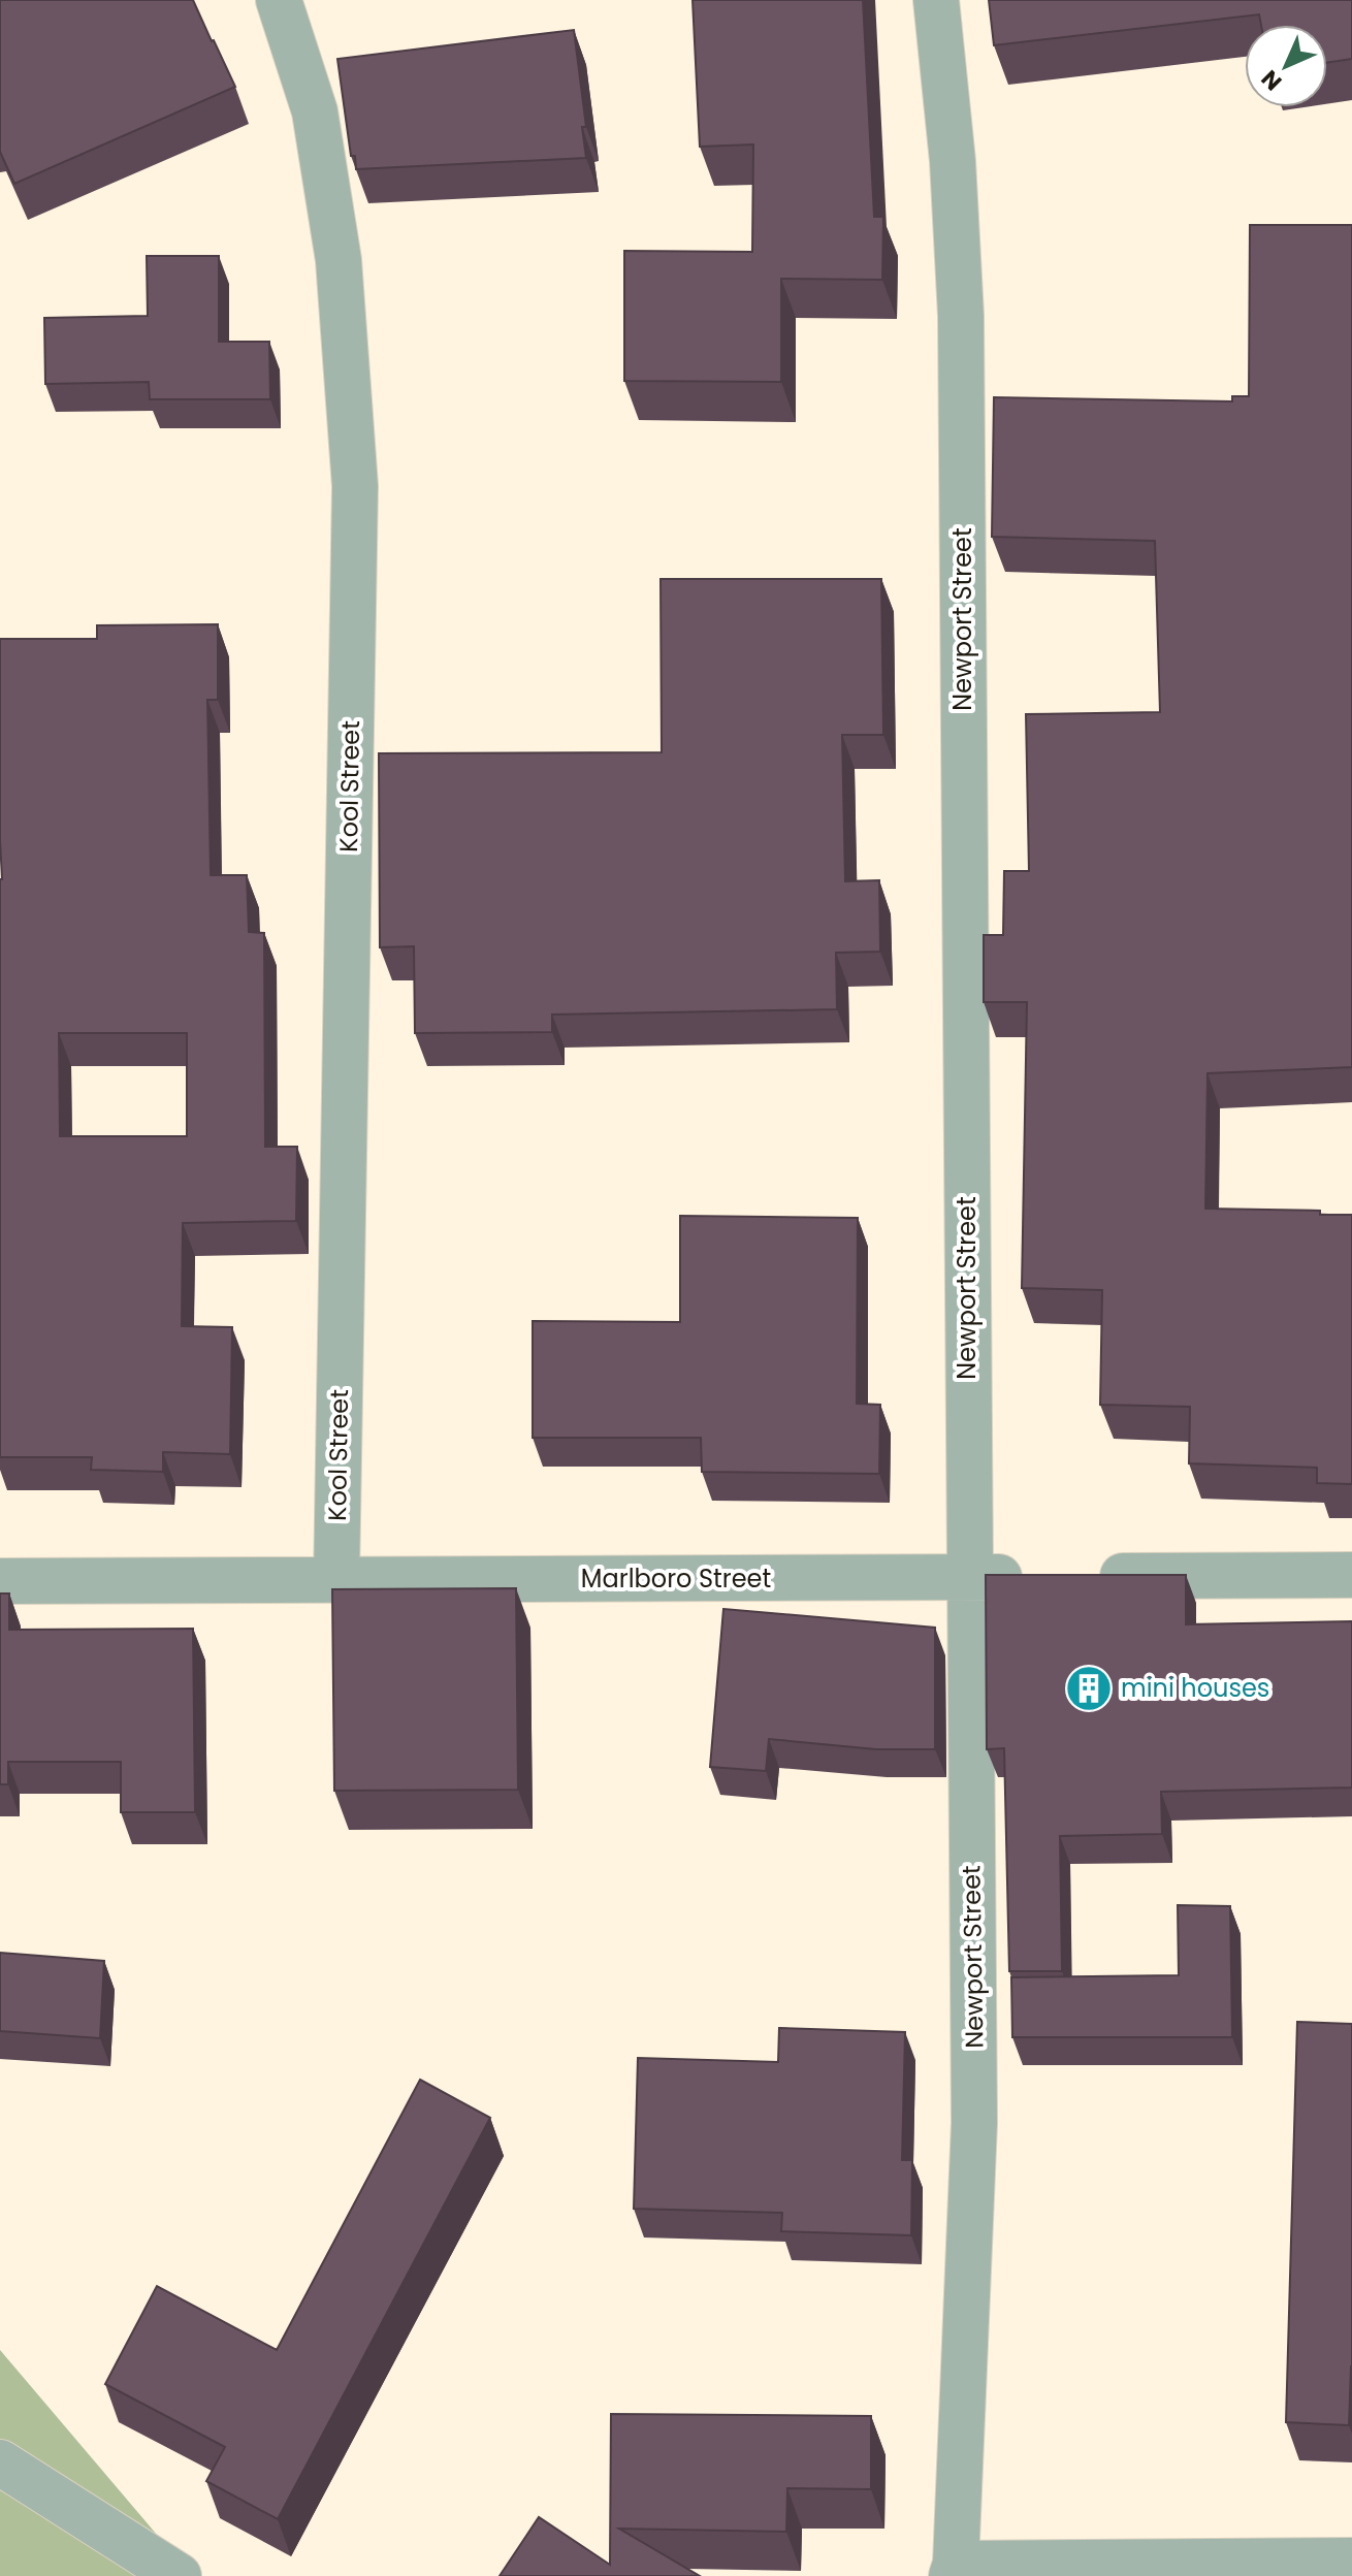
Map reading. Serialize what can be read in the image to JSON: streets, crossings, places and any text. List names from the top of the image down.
{
  "streets": {
    "street": ["Newport Street", "Kool Street", "Marlboro Street"]
  },
  "crossings": [
    ["Newport Street", "Marlboro Street"],
    ["Kool Street", "Marlboro Street"]
  ],
  "places": {
    "building": ["mini houses"]
  },
  "north": "bottom left"
}
